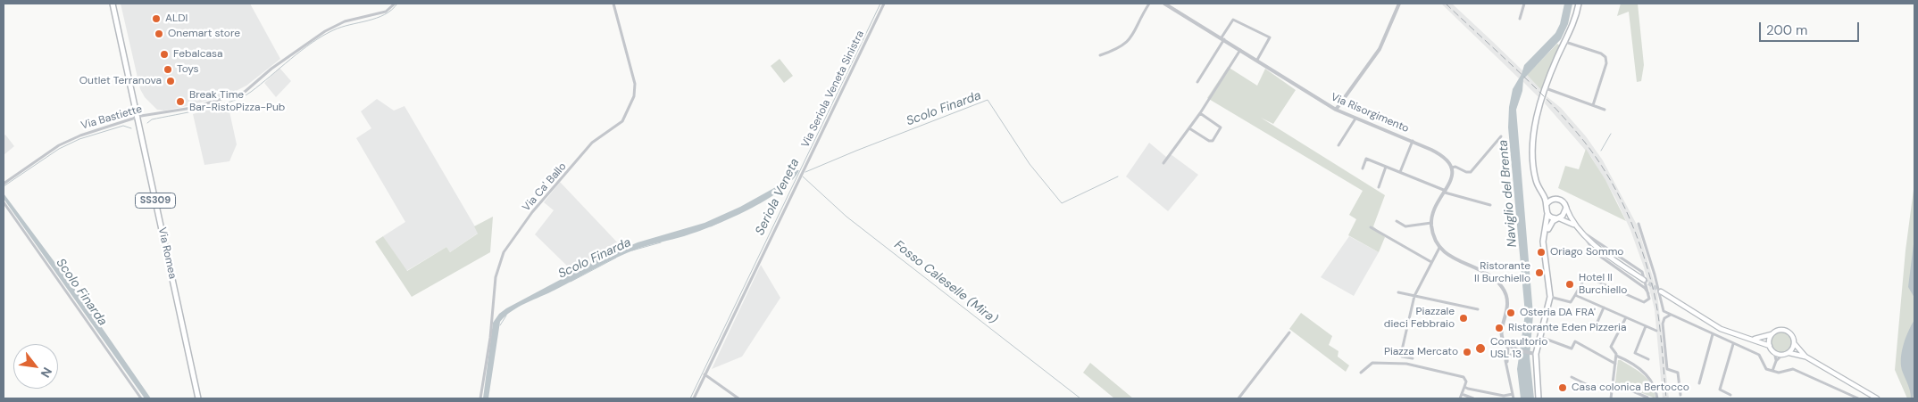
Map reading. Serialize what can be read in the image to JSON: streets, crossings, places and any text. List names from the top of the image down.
{
  "streets": {
    "main road": ["SS309", "Via Romea"],
    "street": [
      "Via Seriola Veneta Sinistra",
      "Via Risorgimento",
      "Via Bastiette",
      "Via Ca' Ballo"
    ]
  },
  "crossings": [
    ["Via Bastiette", "Via Romea"]
  ],
  "water": [
    "Scolo Finarda",
    "Naviglio del Brenta",
    "Seriola Veneta",
    "Fosso Caleselle (Mira)"
  ],
  "places": [
    "ALDI",
    "Onemart store",
    "Febalcasa",
    "Toys",
    "Outlet Terranova",
    "Break Time Bar-RistoPizza-Pub",
    "Oriago Sommo",
    "Ristorante Il Burchiello",
    "Hotel Il Burchiello",
    "Osteria DA FRA'",
    "Piazzale dieci Febbraio",
    "Ristorante Eden Pizzeria",
    "Consultorio USL 13",
    "Piazza Mercato",
    "Casa colonica Bertocco"
  ],
  "scale_bar": "200 m",
  "north": "bottom right"
}
